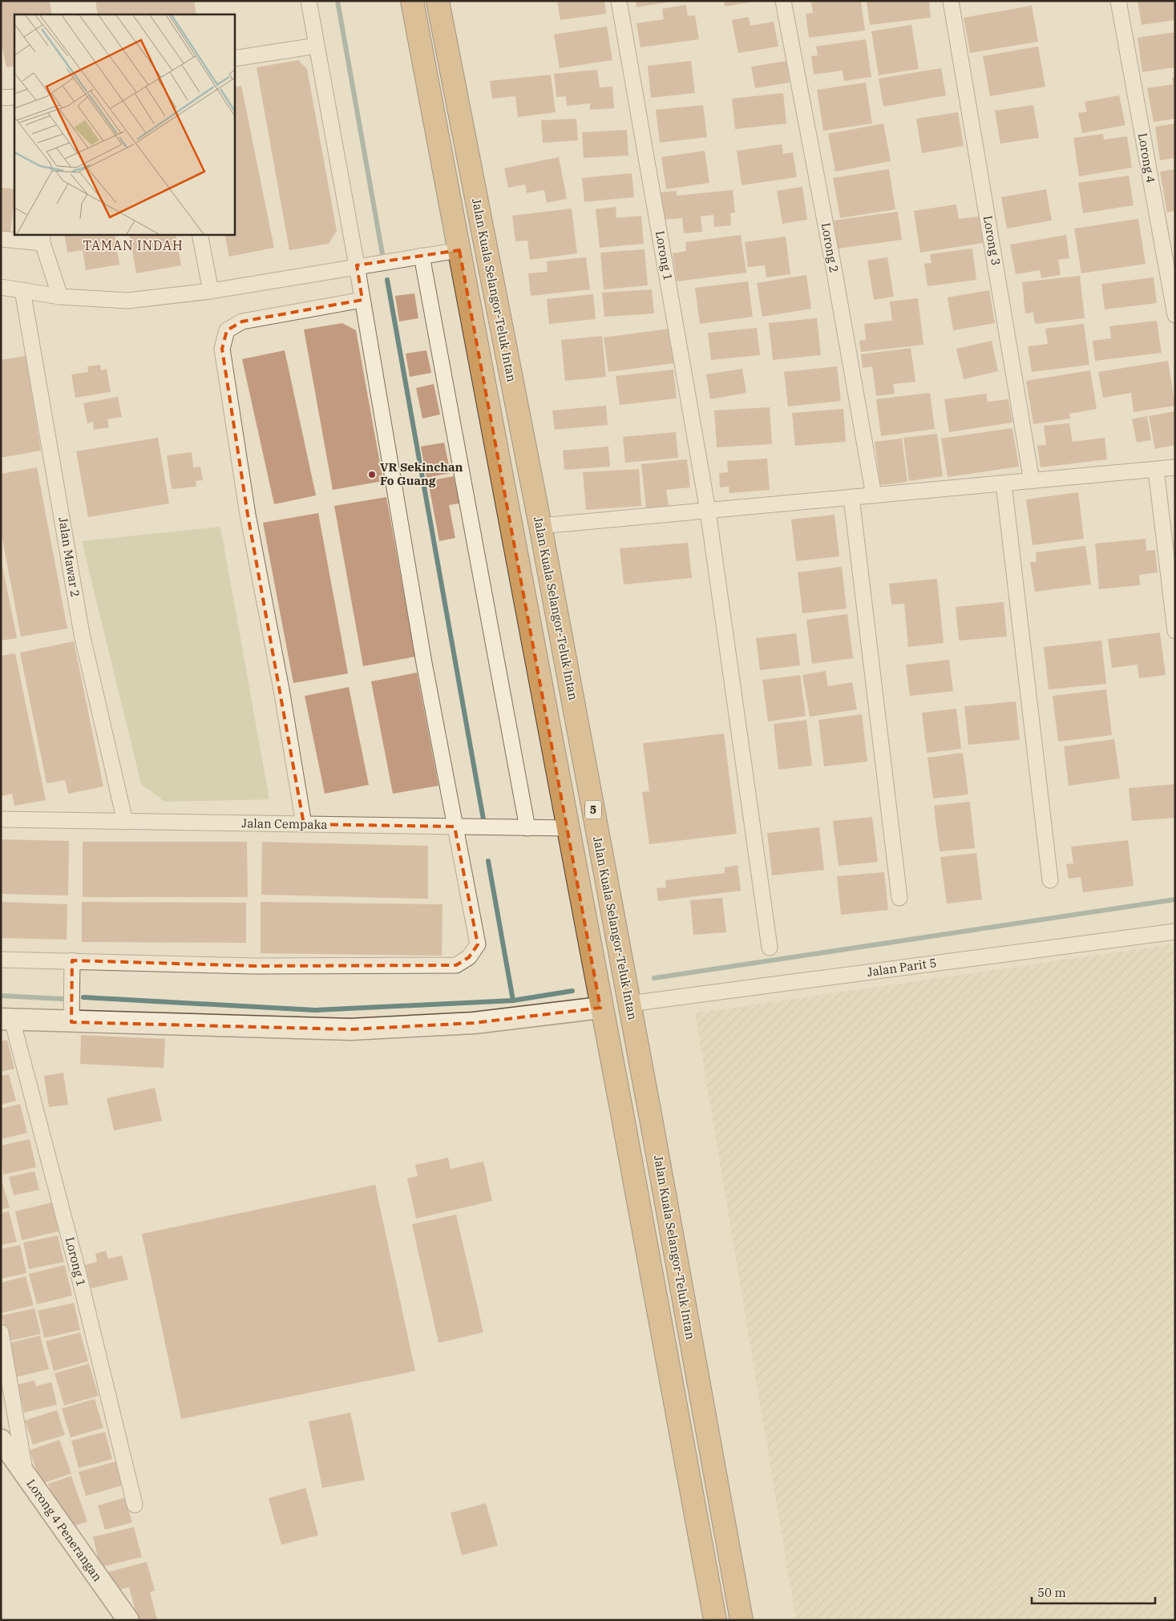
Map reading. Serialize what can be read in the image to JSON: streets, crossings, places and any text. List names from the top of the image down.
{
  "streets": {
    "highway": ["Jalan Kuala Selangor-Teluk Intan", "5"],
    "street": [
      "Lorong 4",
      "Lorong 3",
      "Lorong 2",
      "Lorong 1",
      "Jalan Mawar 2",
      "Jalan Cempaka",
      "Jalan Parit 5",
      "Lorong 4 Penerangan"
    ]
  },
  "crossings": [
    ["Jalan Kuala Selangor-Teluk Intan", "Jalan Parit 5"],
    ["Jalan Mawar 2", "Jalan Cempaka"]
  ],
  "districts": ["TAMAN INDAH"],
  "places": ["VR Sekinchan Fo Guang"],
  "scale_bar": "50 m"
}
